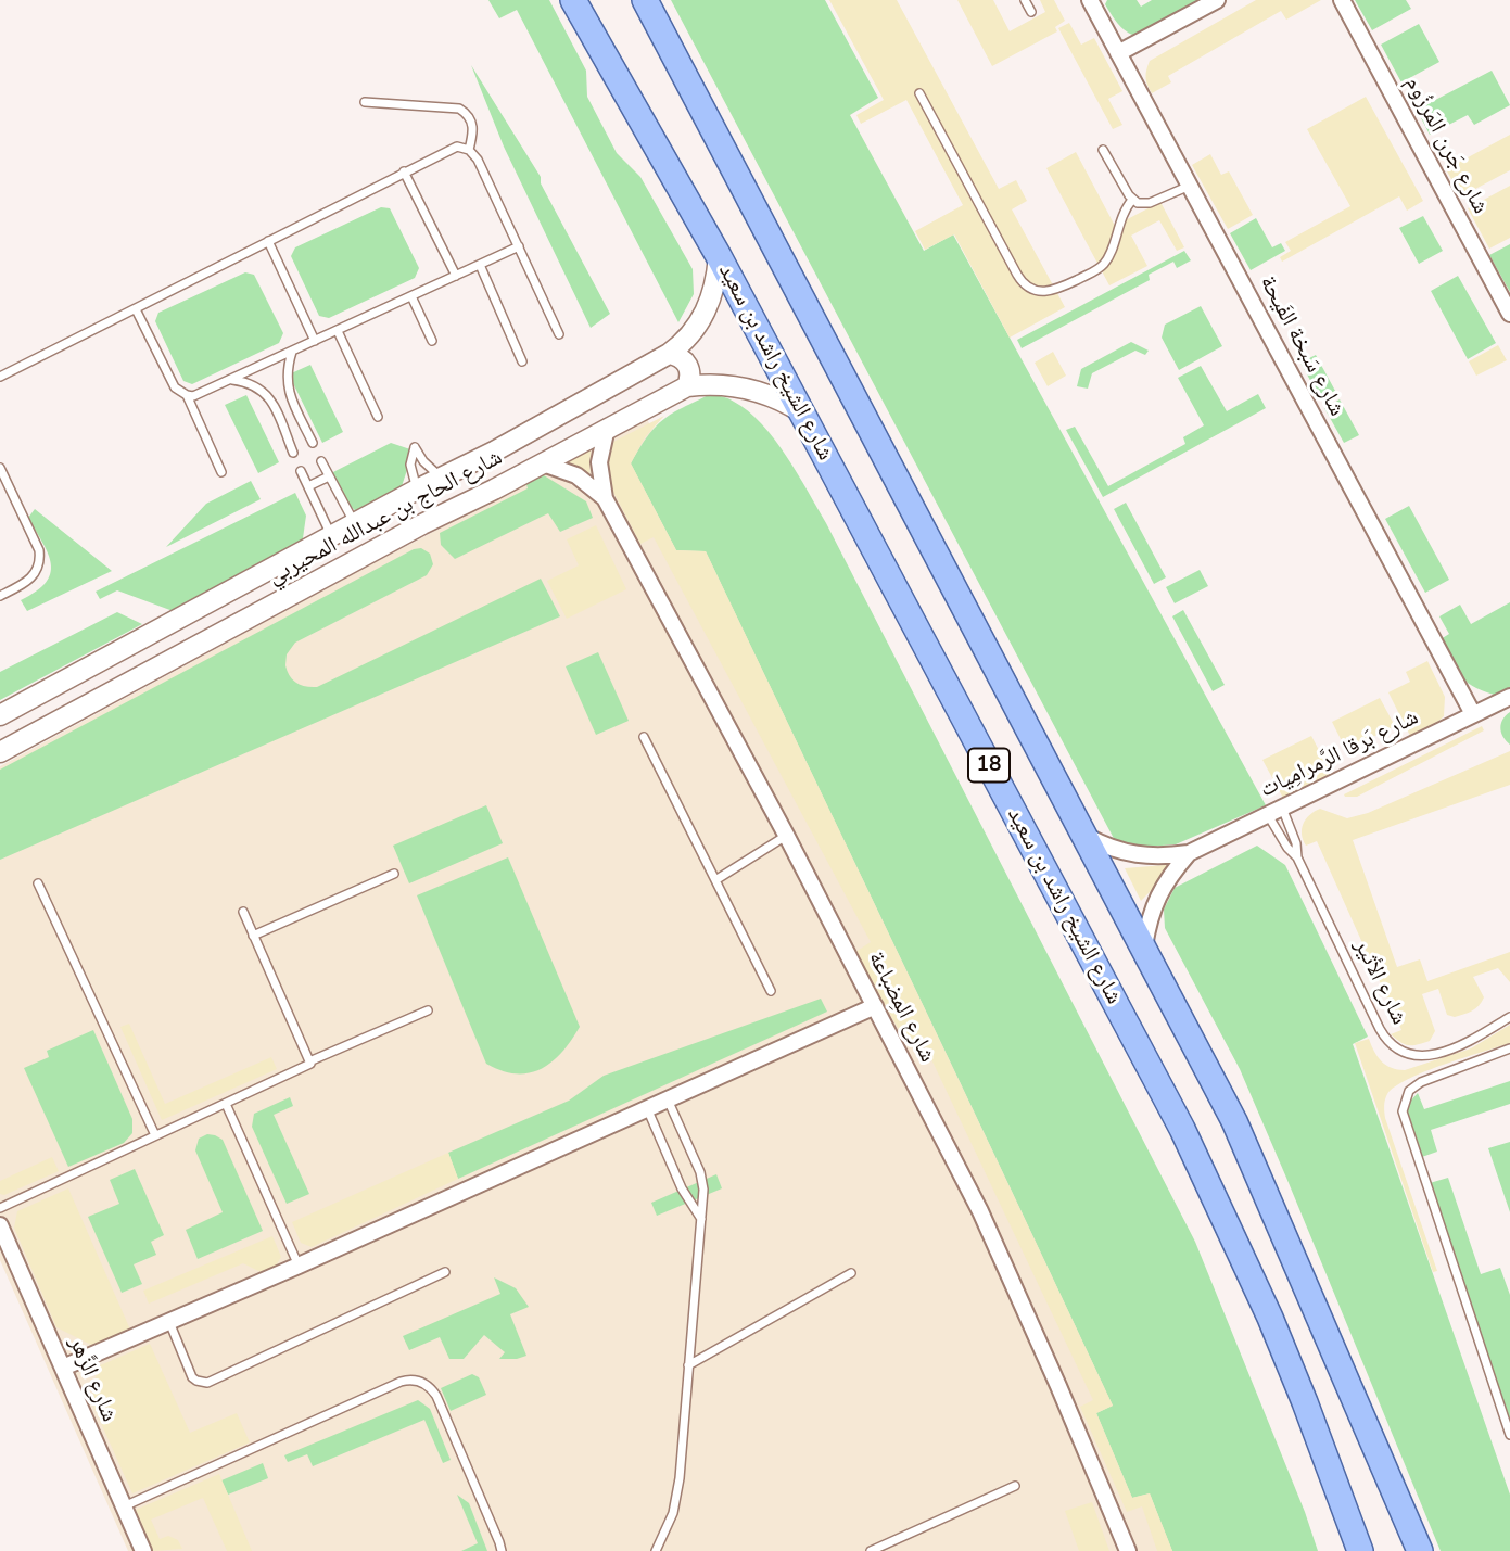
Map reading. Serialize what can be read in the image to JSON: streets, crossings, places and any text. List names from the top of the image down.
{
  "streets": {
    "main road": ["شارع الشيخ راشد بن سعيد", "18"],
    "street": [
      "شارع جَرن المَرزُوم",
      "شارع سَبخة الفَيحة",
      "شارع الحاج بن عبدالله المحيربي",
      "شارع بَرقا الرَّمرامِيات",
      "شارع المِضباعة",
      "شارع الزَّهر"
    ],
    "lane": ["شارع الأثير"]
  },
  "crossings": [
    ["شارع سَبخة الفَيحة", "شارع بَرقا الرَّمرامِيات"],
    ["شارع الشيخ راشد بن سعيد", "شارع الحاج بن عبدالله المحيربي"],
    ["شارع الحاج بن عبدالله المحيربي", "شارع المِضباعة"],
    ["شارع بَرقا الرَّمرامِيات", "18"],
    ["شارع بَرقا الرَّمرامِيات", "شارع الأثير"]
  ]
}
